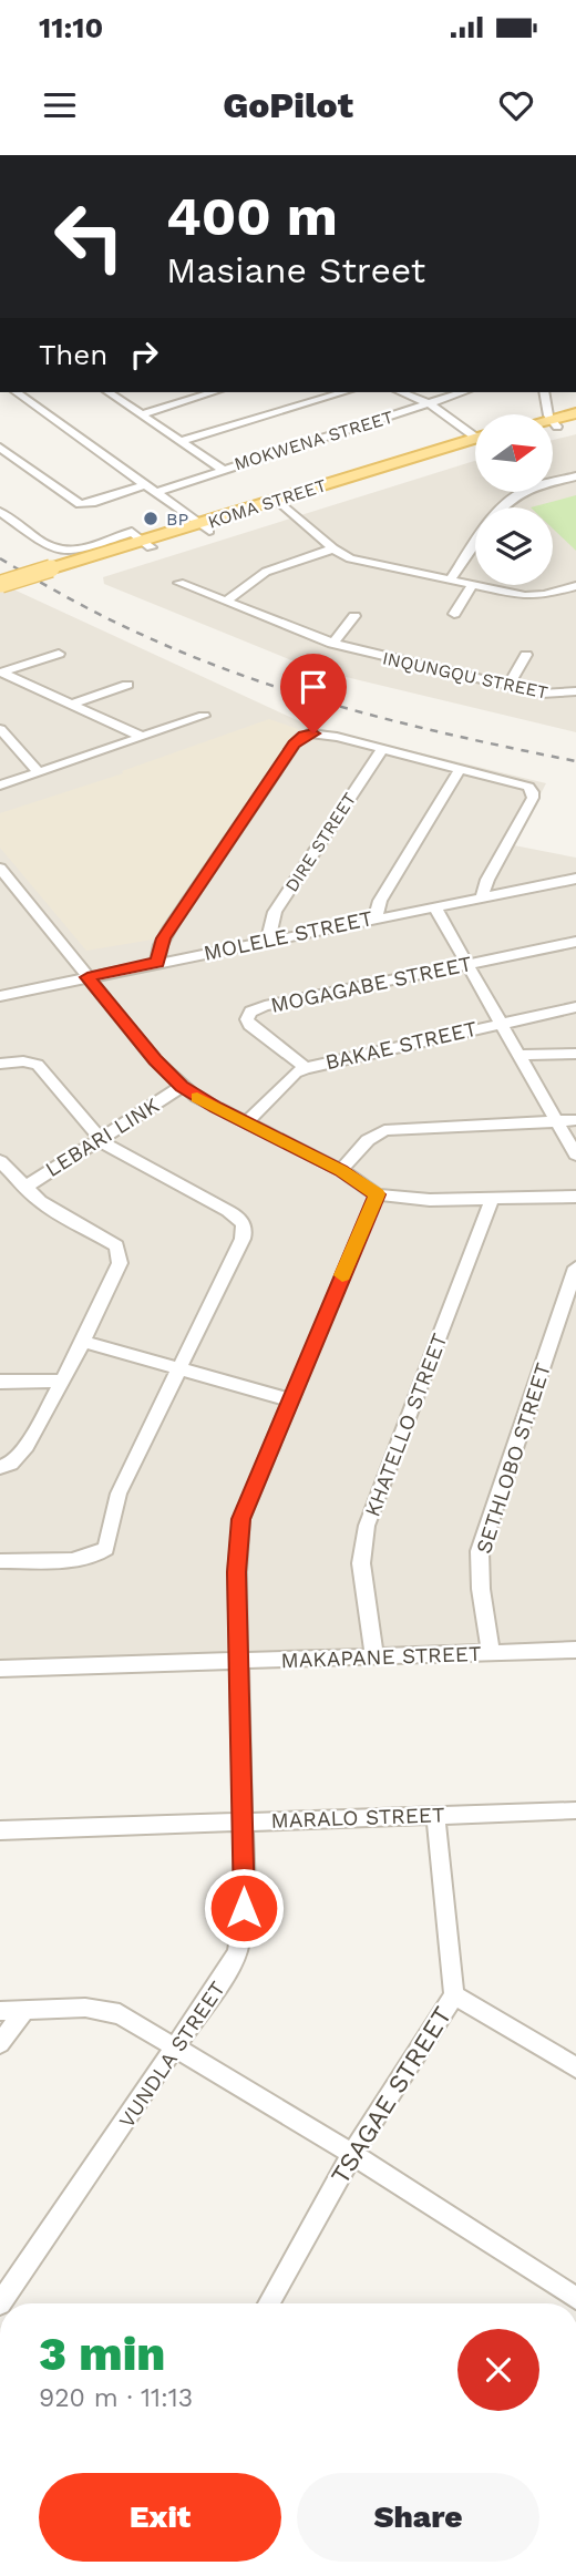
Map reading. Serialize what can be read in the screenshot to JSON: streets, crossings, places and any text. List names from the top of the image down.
{
  "streets": {
    "main road": ["KOMA STREET"],
    "street": [
      "MOKWENA STREET",
      "INQUNGQU STREET",
      "DIRE STREET",
      "MOLELE STREET",
      "MOGAGABE STREET",
      "BAKAE STREET",
      "LEBARI LINK",
      "KHATELLO STREET",
      "SETHLOBO STREET",
      "MAKAPANE STREET",
      "MARALO STREET",
      "VUNDLA STREET",
      "TSAGAE STREET"
    ]
  },
  "crossings": [
    ["DIRE STREET", "MOLELE STREET"],
    ["MOGAGABE STREET", "BAKAE STREET"],
    ["KHATELLO STREET", "MAKAPANE STREET"],
    ["SETHLOBO STREET", "MAKAPANE STREET"],
    ["MAKAPANE STREET", "VUNDLA STREET"],
    ["MARALO STREET", "VUNDLA STREET"],
    ["MARALO STREET", "TSAGAE STREET"]
  ],
  "places": ["BP"],
  "north": "right",
  "page": {
    "status": "11:10",
    "header": "GoPilot",
    "turn": ["400 m", "Masiane Street"],
    "then": "Then",
    "heading": ["3 min", "920 m · 11:13"],
    "buttons": ["Exit", "Share"]
  }
}
